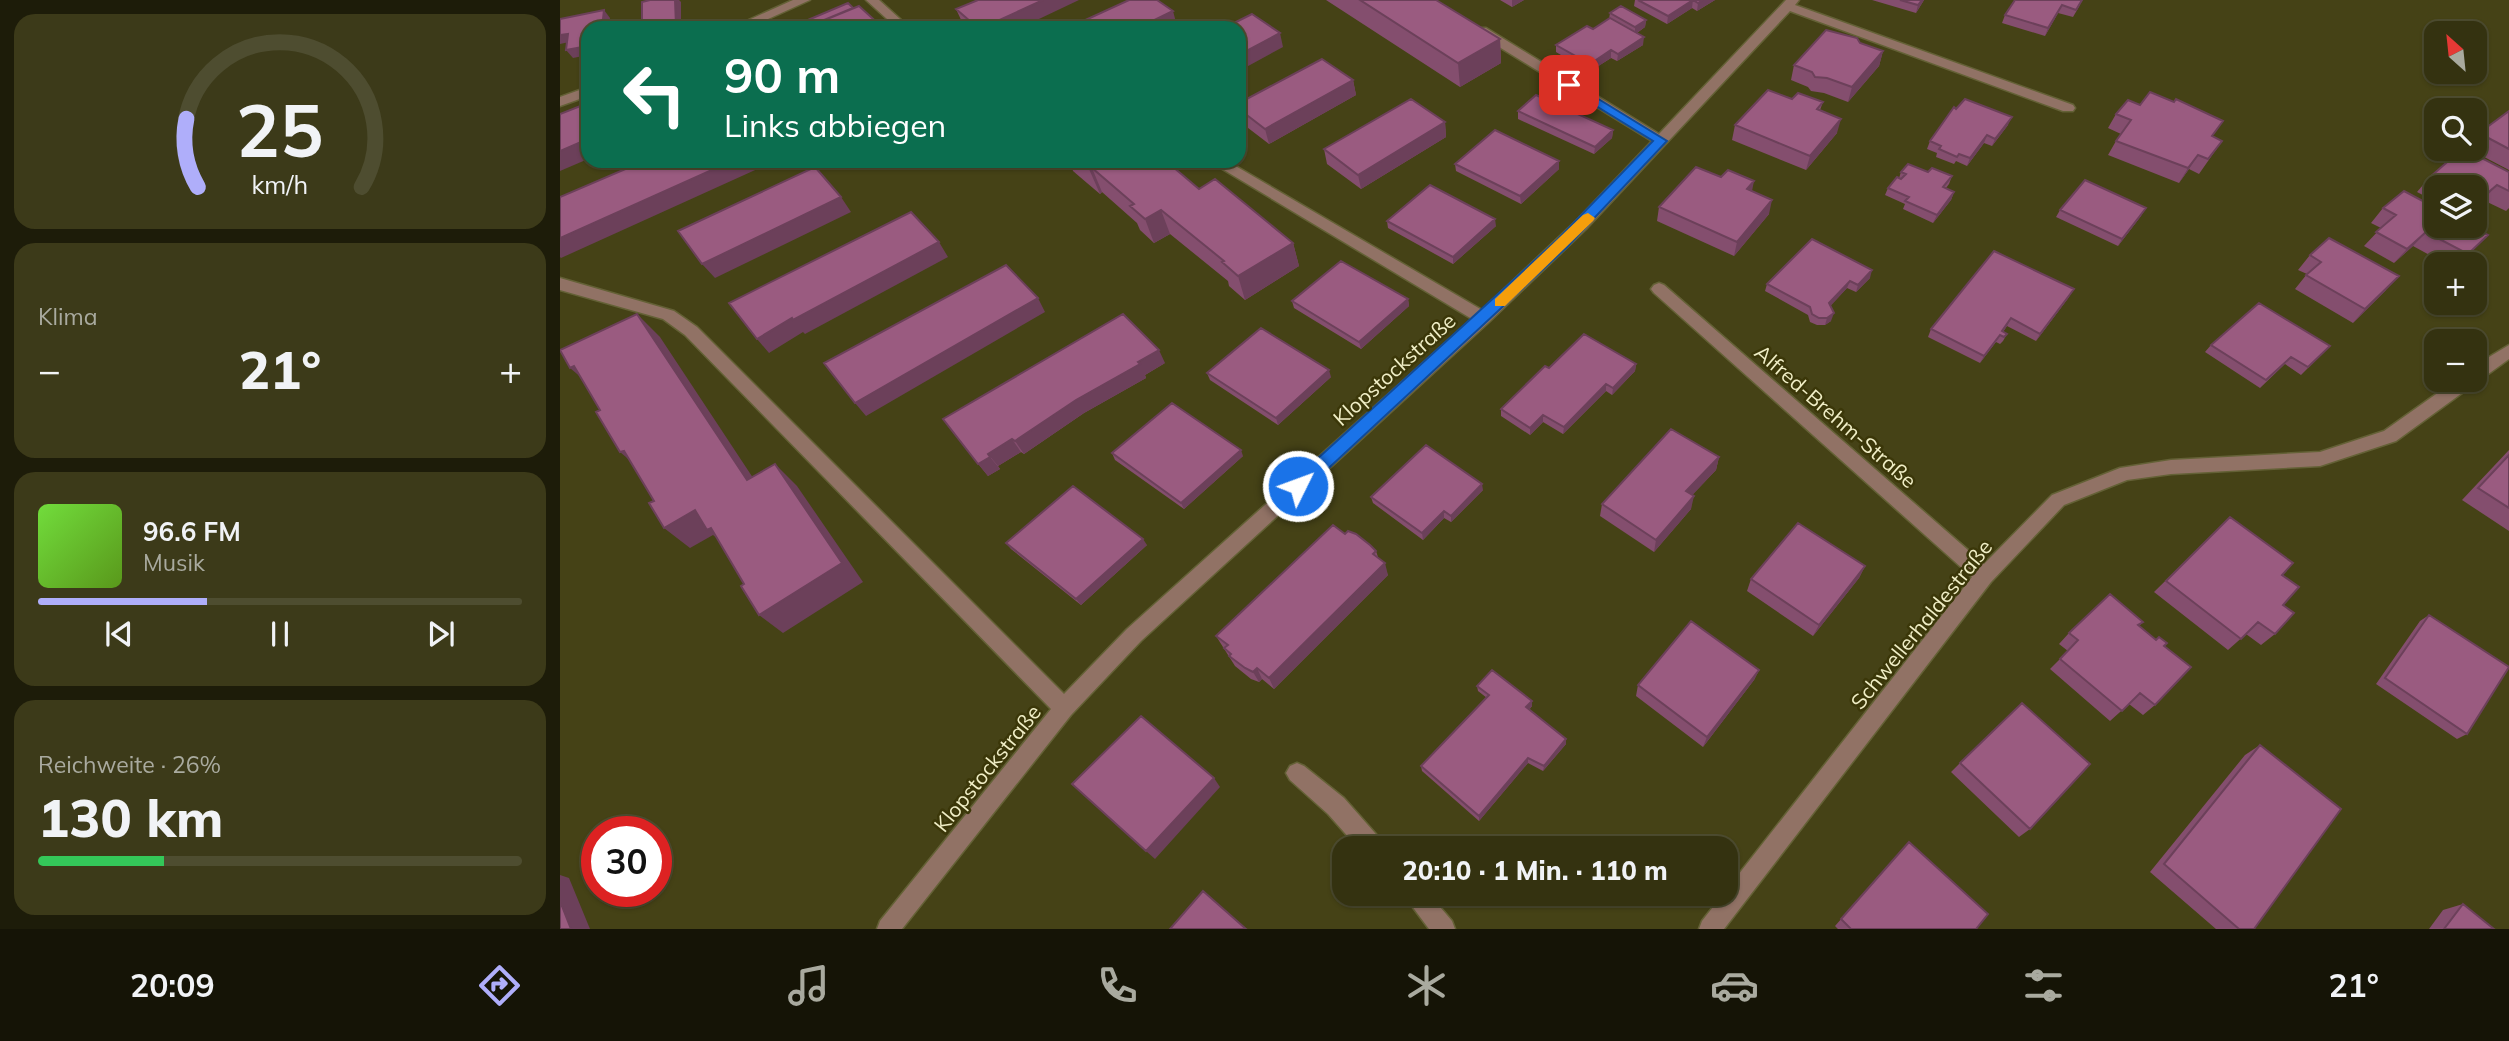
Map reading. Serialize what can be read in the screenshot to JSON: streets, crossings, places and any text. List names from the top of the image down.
{
  "streets": {
    "street": ["Klopstockstraße", "Alfred-Brehm-Straße", "Schwellerhaldestraße"]
  },
  "crossings": [
    ["Alfred-Brehm-Straße", "Schwellerhaldestraße"]
  ],
  "north": "top left",
  "page": {
    "map_buttons": ["+", "−"],
    "turn": ["90 m", "Links abbiegen"],
    "tile": [
      "Klima",
      ["Reichweite · 26%", "130 km"]
    ],
    "heat": ["−", "21°", "+"],
    "song": ["96.6 FM", "Musik"],
    "limit": "30",
    "trip": "20:10 · 1 Min. · 110 m",
    "tabs": ["20:09", "21°"],
    "gauge": ["25", "km/h"]
  }
}
